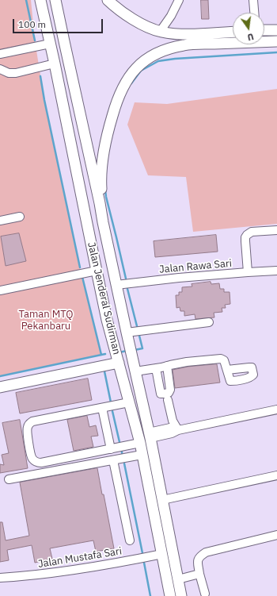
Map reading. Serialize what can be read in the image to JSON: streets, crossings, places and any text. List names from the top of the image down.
{
  "streets": {
    "main road": ["Jalan Jenderal Sudirman"],
    "street": ["Jalan Rawa Sari", "Jalan Mustafa Sari"]
  },
  "crossings": [
    ["Jalan Rawa Sari", "Jalan Jenderal Sudirman"],
    ["Jalan Jenderal Sudirman", "Jalan Mustafa Sari"]
  ],
  "parks": ["Taman MTQ Pekanbaru"],
  "scale_bar": "100 m",
  "north": "bottom"
}
